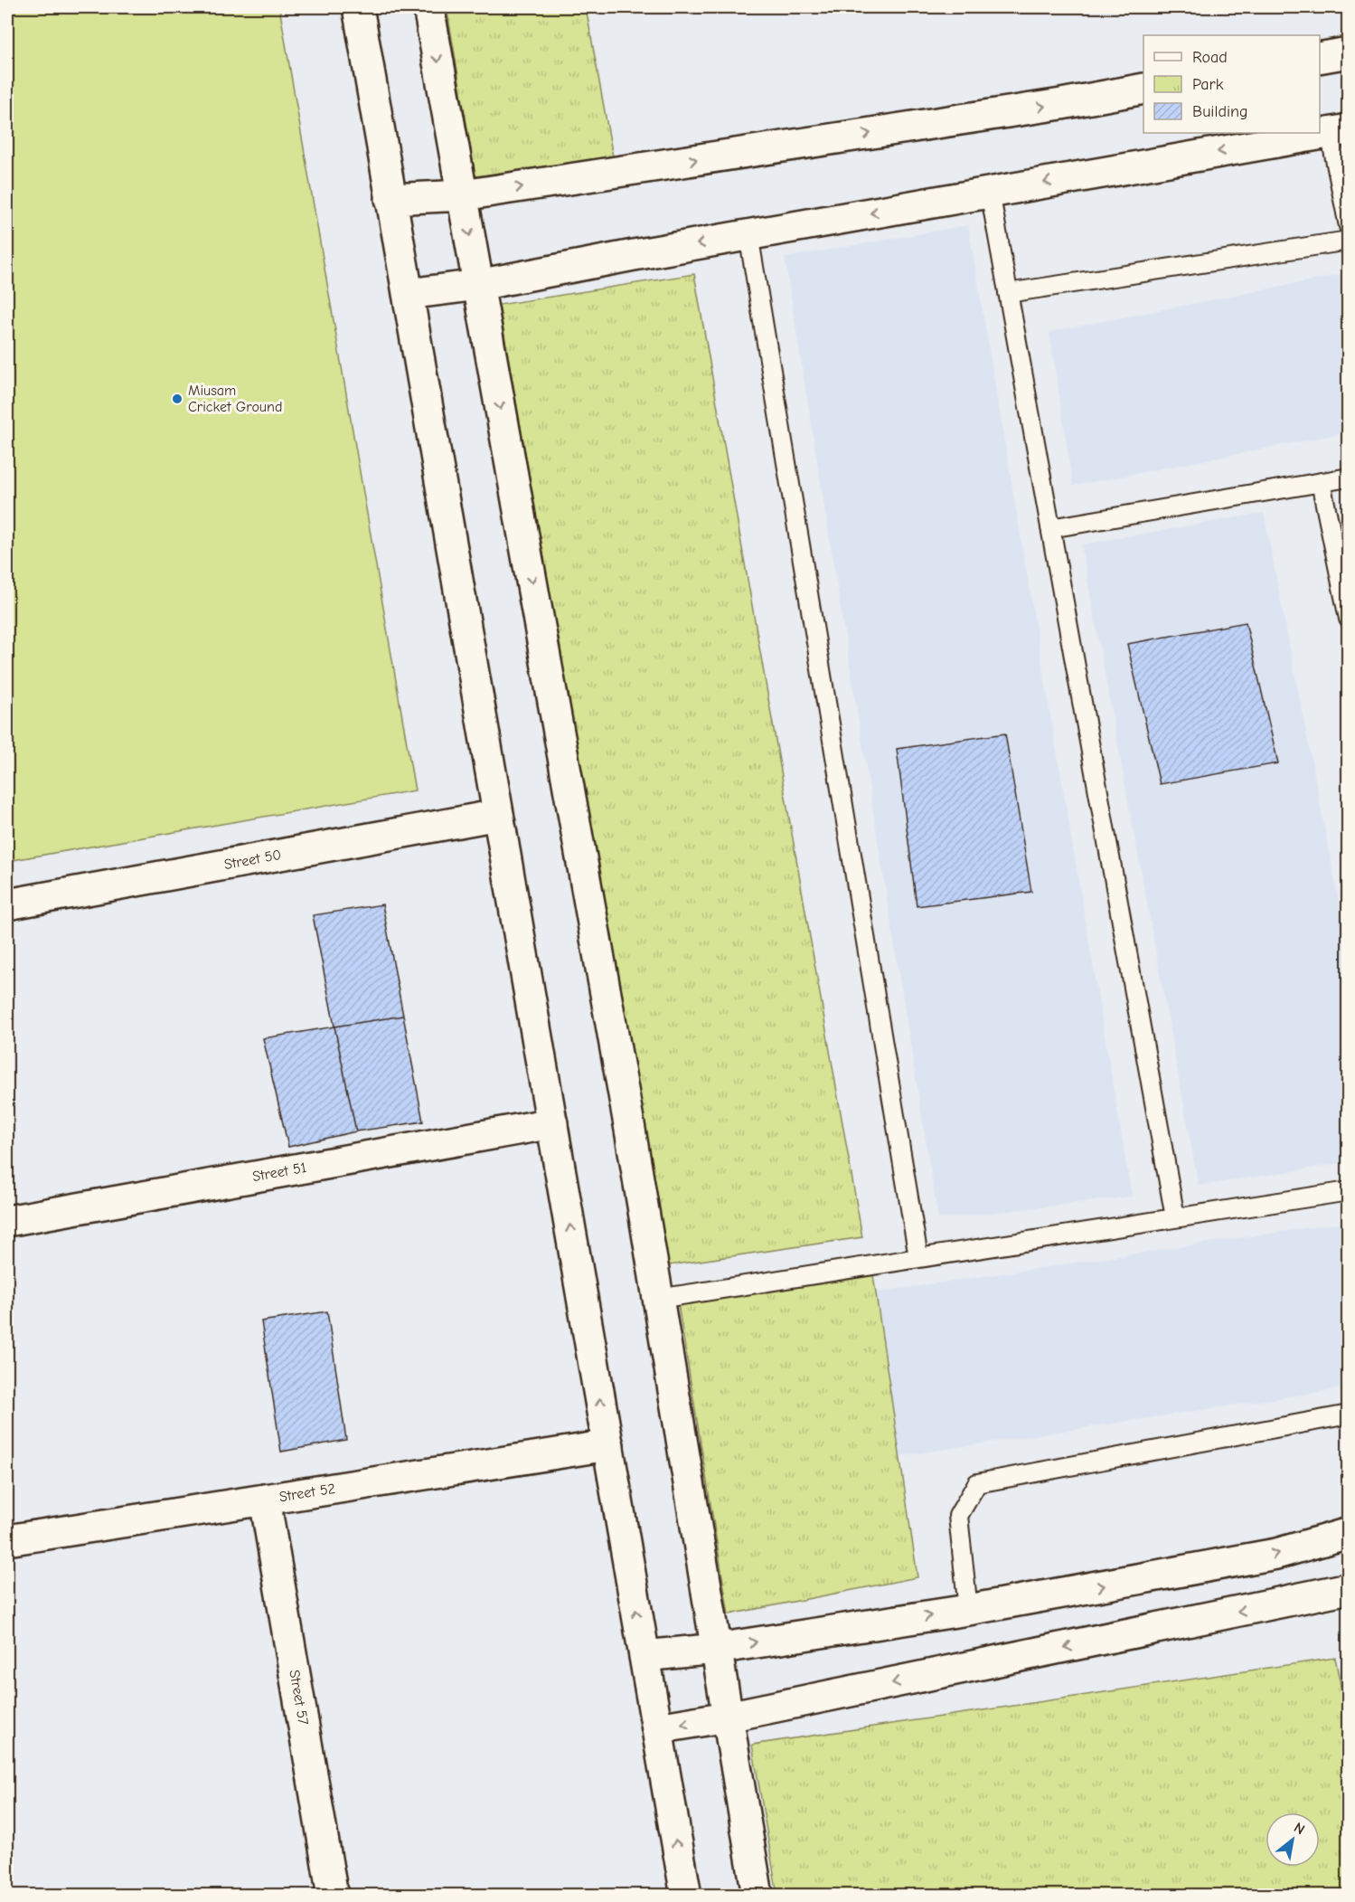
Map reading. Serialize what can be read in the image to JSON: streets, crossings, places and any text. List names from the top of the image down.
{
  "streets": {
    "street": [
      "Street 50",
      "Street 51",
      "Street 52",
      "Street 57"
    ]
  },
  "crossings": [
    ["Street 52", "Street 57"]
  ],
  "places": ["Miusam Cricket Ground"],
  "legend": ["Road", "Park", "Building"],
  "north": "top right"
}
